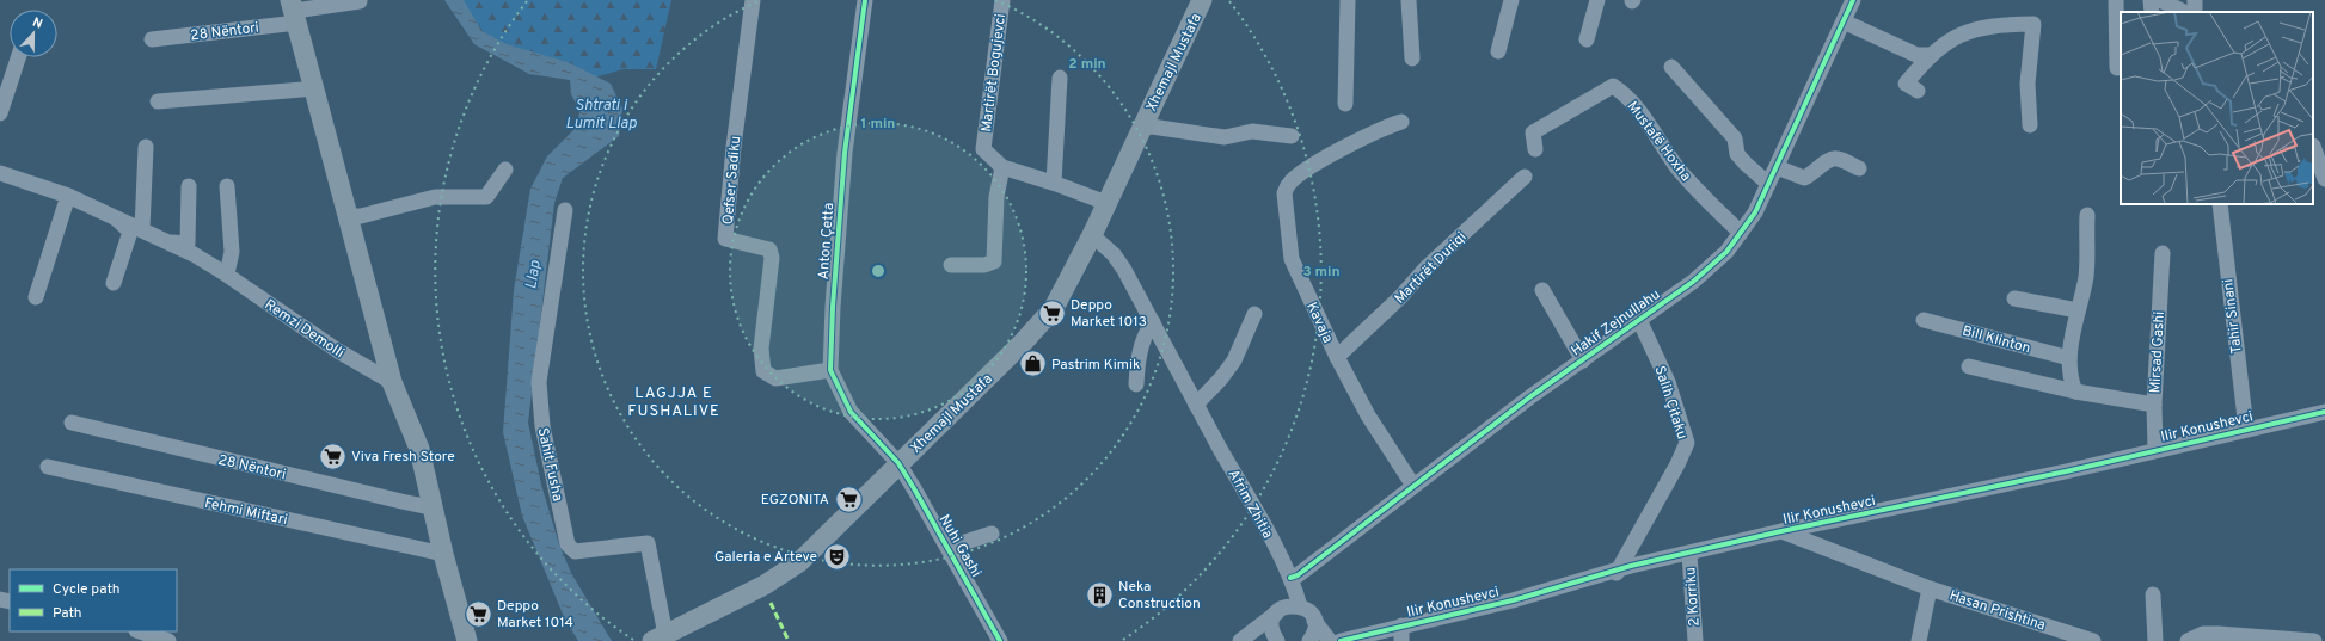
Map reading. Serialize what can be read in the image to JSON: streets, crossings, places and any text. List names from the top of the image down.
{
  "streets": {
    "main road": ["Xhemajl Mustafa"],
    "street": [
      "28 Nëntori",
      "Martirët Bogujevci",
      "Mustafë Hoxha",
      "Qefser Sadiku",
      "Anton Çetta",
      "Martirët Duriqi",
      "Tahir Sinani",
      "Kavaja",
      "Hakif Zejnullahu",
      "Remzi Demolli",
      "Bill Klinton",
      "Mirsad Gashi",
      "Salih Çitaku",
      "Ilir Konushevci",
      "Sahit Fusha",
      "Afrim Zhitia",
      "Fehmi Miftari",
      "Nuhi Gashi",
      "2 Korriku",
      "Hasan Prishtina"
    ]
  },
  "crossings": [
    ["Xhemajl Mustafa", "Martirët Bogujevci"],
    ["Xhemajl Mustafa", "Anton Çetta"],
    ["Xhemajl Mustafa", "Sahit Fusha"],
    ["Xhemajl Mustafa", "Afrim Zhitia"],
    ["Xhemajl Mustafa", "Nuhi Gashi"],
    ["Mustafë Hoxha", "Hakif Zejnullahu"],
    ["Qefser Sadiku", "Anton Çetta"],
    ["Anton Çetta", "Nuhi Gashi"],
    ["Martirët Duriqi", "Kavaja"],
    ["Tahir Sinani", "Ilir Konushevci"],
    ["Kavaja", "Hakif Zejnullahu"],
    ["Hakif Zejnullahu", "Salih Çitaku"],
    ["Hakif Zejnullahu", "Afrim Zhitia"],
    ["Mirsad Gashi", "Ilir Konushevci"],
    ["Salih Çitaku", "Ilir Konushevci"],
    ["Ilir Konushevci", "2 Korriku"],
    ["Ilir Konushevci", "Hasan Prishtina"]
  ],
  "districts": ["LAGJJA E FUSHALIVE"],
  "water": ["Shtrati i Lumit Llap", "Llap"],
  "places": {
    "supermarket": [
      "Deppo Market 1013",
      "Viva Fresh Store",
      "EGZONITA",
      "Deppo Market 1014"
    ],
    "shop": ["Pastrim Kimik"],
    "theatre": ["Galeria e Arteve"],
    "building": ["Neka Construction"]
  },
  "legend": ["Cycle path", "Path"],
  "north": "top",
  "rings": ["2 min", "1 min", "3 min"]
}
